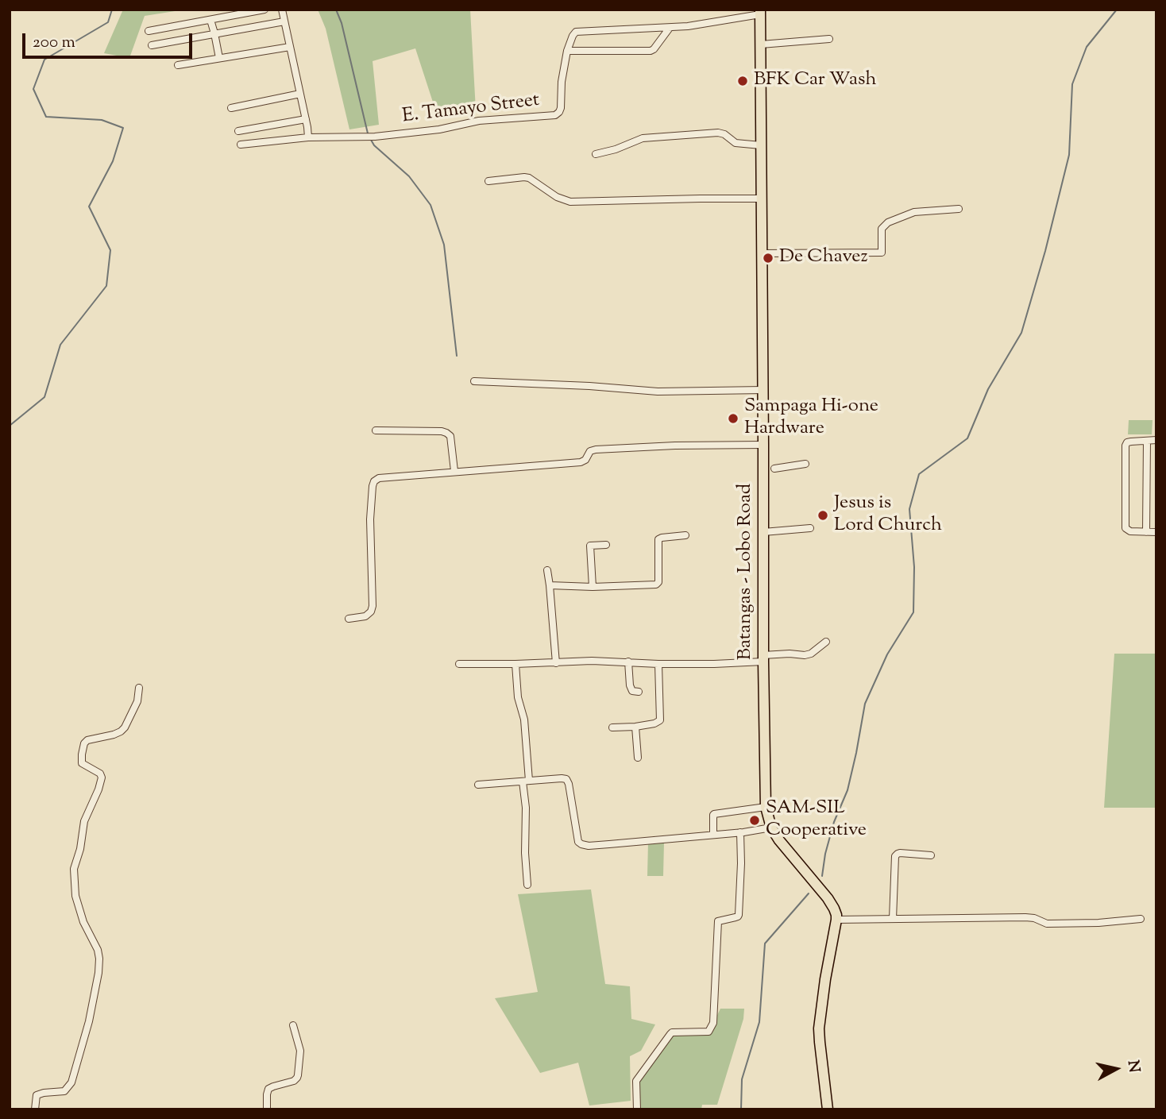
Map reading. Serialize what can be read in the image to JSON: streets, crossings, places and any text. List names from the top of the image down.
{
  "streets": {
    "main road": ["Batangas - Lobo Road"],
    "street": ["E. Tamayo Street"]
  },
  "crossings": [
    ["E. Tamayo Street", "Batangas - Lobo Road"]
  ],
  "places": [
    "BFK Car Wash",
    "De Chavez",
    "Sampaga Hi-one Hardware",
    "Jesus is Lord Church",
    "SAM-SIL Cooperative"
  ],
  "scale_bar": "200 m",
  "north": "right"
}
